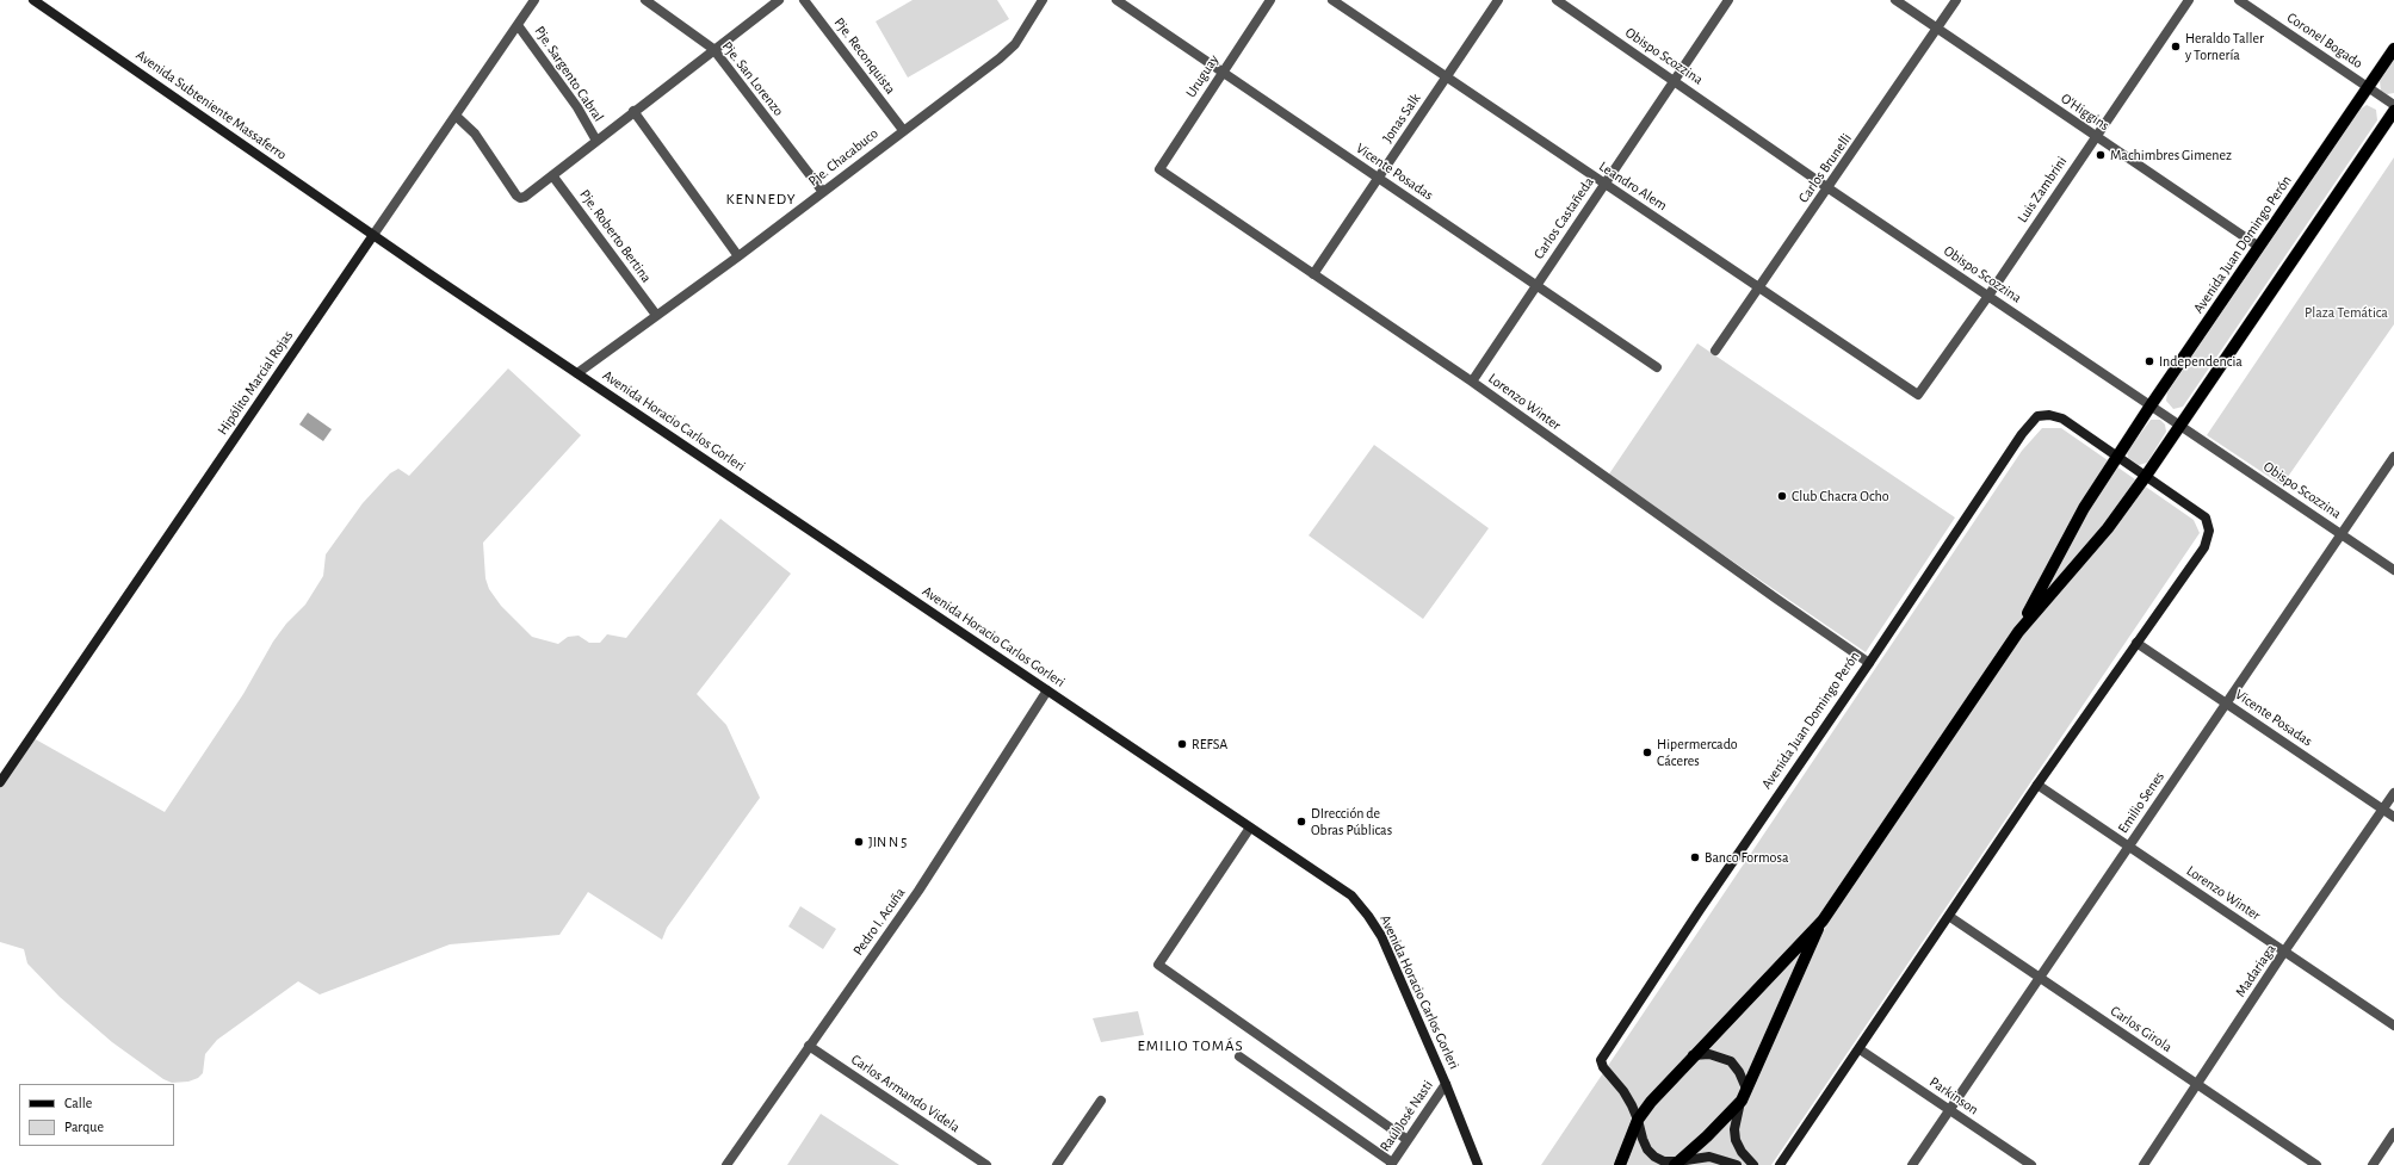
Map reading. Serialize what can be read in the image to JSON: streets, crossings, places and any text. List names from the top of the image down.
{
  "streets": {
    "main road": [
      "Avenida Subteniente Massaferro",
      "Avenida Juan Domingo Perón",
      "Hipólito Marcial Rojas",
      "Avenida Horacio Carlos Gorleri"
    ],
    "street": [
      "Coronel Bogado",
      "Pje. Reconquista",
      "Obispo Scozzina",
      "Pje. Sargento Cabral",
      "Uruguay",
      "Pje. San Lorenzo",
      "O'Higgins",
      "Jonas Salk",
      "Pje. Chacabuco",
      "Carlos Brunelli",
      "Vicente Posadas",
      "Leandro Alem",
      "Luis Zambrini",
      "Carlos Castañeda",
      "Pje. Roberto Bertina",
      "Lorenzo Winter",
      "Emilio Senes",
      "Pedro I. Acuña",
      "Madariaga",
      "Carlos Girola",
      "Carlos Armando Videla",
      "Parkinson",
      "Raúl José Nasti"
    ]
  },
  "crossings": [
    ["Coronel Bogado", "Avenida Juan Domingo Perón"],
    ["Pje. Reconquista", "Pje. Chacabuco"],
    ["Obispo Scozzina", "Carlos Brunelli"],
    ["Obispo Scozzina", "Luis Zambrini"],
    ["Obispo Scozzina", "Carlos Castañeda"],
    ["Obispo Scozzina", "Avenida Juan Domingo Perón"],
    ["Obispo Scozzina", "Emilio Senes"],
    ["Pje. Sargento Cabral", "Hipólito Marcial Rojas"],
    ["Uruguay", "Vicente Posadas"],
    ["Uruguay", "Lorenzo Winter"],
    ["Pje. San Lorenzo", "Pje. Chacabuco"],
    ["Avenida Subteniente Massaferro", "Hipólito Marcial Rojas"],
    ["Avenida Subteniente Massaferro", "Avenida Horacio Carlos Gorleri"],
    ["O'Higgins", "Carlos Brunelli"],
    ["O'Higgins", "Luis Zambrini"],
    ["O'Higgins", "Avenida Juan Domingo Perón"],
    ["Jonas Salk", "Vicente Posadas"],
    ["Jonas Salk", "Leandro Alem"],
    ["Jonas Salk", "Lorenzo Winter"],
    ["Pje. Chacabuco", "Pje. Roberto Bertina"],
    ["Pje. Chacabuco", "Avenida Horacio Carlos Gorleri"],
    ["Carlos Brunelli", "Leandro Alem"],
    ["Vicente Posadas", "Carlos Castañeda"],
    ["Vicente Posadas", "Emilio Senes"],
    ["Vicente Posadas", "Madariaga"],
    ["Leandro Alem", "Luis Zambrini"],
    ["Leandro Alem", "Carlos Castañeda"],
    ["Carlos Castañeda", "Lorenzo Winter"],
    ["Avenida Juan Domingo Perón", "Lorenzo Winter"],
    ["Hipólito Marcial Rojas", "Avenida Horacio Carlos Gorleri"],
    ["Lorenzo Winter", "Emilio Senes"],
    ["Lorenzo Winter", "Madariaga"],
    ["Avenida Horacio Carlos Gorleri", "Pedro I. Acuña"],
    ["Avenida Horacio Carlos Gorleri", "Raúl José Nasti"],
    ["Emilio Senes", "Carlos Girola"],
    ["Emilio Senes", "Parkinson"],
    ["Pedro I. Acuña", "Carlos Armando Videla"],
    ["Madariaga", "Carlos Girola"]
  ],
  "districts": ["KENNEDY", "EMILIO TOMÁS"],
  "parks": ["Plaza Temática"],
  "places": [
    "Heraldo Taller y Tornería",
    "Machimbres Gimenez",
    "Independencia",
    "Club Chacra Ocho",
    "REFSA",
    "Hipermercado Cáceres",
    "DIrección de Obras Públicas",
    "JIN N 5",
    "Banco Formosa"
  ],
  "legend": ["Calle", "Parque"]
}
